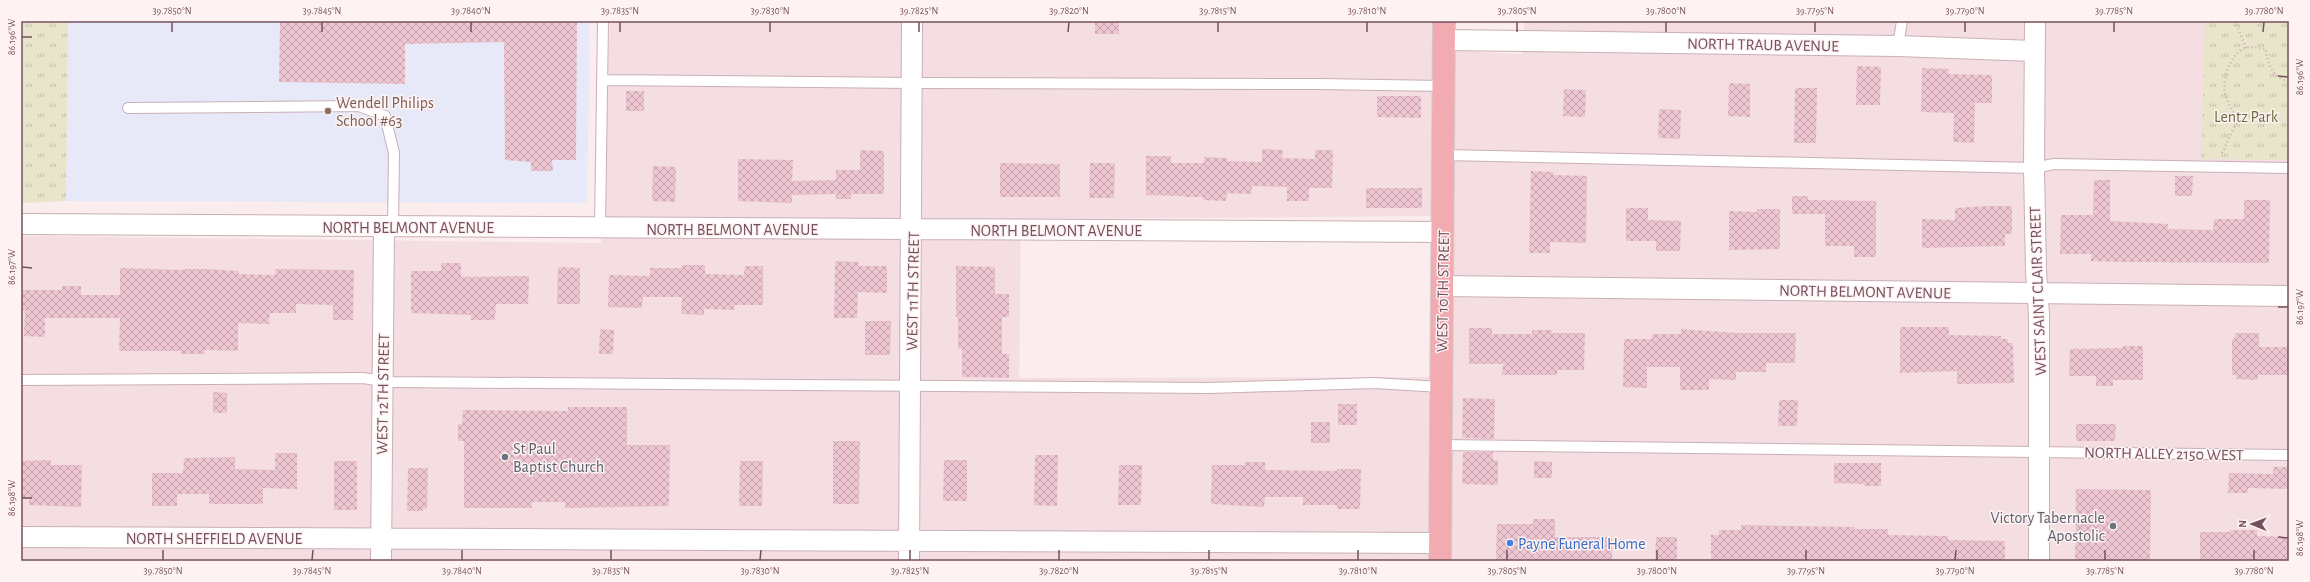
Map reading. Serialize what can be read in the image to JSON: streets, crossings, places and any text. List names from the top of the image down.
{
  "streets": {
    "main road": ["WEST 10TH STREET"],
    "street": [
      "NORTH TRAUB AVENUE",
      "NORTH BELMONT AVENUE",
      "WEST 11TH STREET",
      "WEST SAINT CLAIR STREET",
      "WEST 12TH STREET",
      "NORTH SHEFFIELD AVENUE"
    ],
    "lane": ["NORTH ALLEY 2150 WEST"]
  },
  "crossings": [
    ["NORTH TRAUB AVENUE", "WEST 10TH STREET"],
    ["NORTH TRAUB AVENUE", "WEST SAINT CLAIR STREET"],
    ["NORTH BELMONT AVENUE", "WEST 11TH STREET"],
    ["NORTH BELMONT AVENUE", "WEST 10TH STREET"],
    ["NORTH BELMONT AVENUE", "WEST SAINT CLAIR STREET"],
    ["NORTH BELMONT AVENUE", "WEST 12TH STREET"],
    ["WEST 11TH STREET", "NORTH SHEFFIELD AVENUE"],
    ["WEST 10TH STREET", "NORTH ALLEY 2150 WEST"],
    ["WEST 10TH STREET", "NORTH SHEFFIELD AVENUE"],
    ["WEST SAINT CLAIR STREET", "NORTH ALLEY 2150 WEST"],
    ["WEST 12TH STREET", "NORTH SHEFFIELD AVENUE"]
  ],
  "parks": ["Lentz Park"],
  "places": [
    "Wendell Philips School #63",
    "St Paul Baptist Church",
    "Victory Tabernacle Apostolic",
    "Payne Funeral Home"
  ],
  "north": "left",
  "coordinates": [
    "39.7850°N",
    "39.7845°N",
    "39.7840°N",
    "39.7835°N",
    "39.7830°N",
    "39.7825°N",
    "39.7820°N",
    "39.7815°N",
    "39.7810°N",
    "39.7805°N",
    "39.7800°N",
    "39.7795°N",
    "39.7790°N",
    "39.7785°N",
    "39.7780°N",
    "86.196°W",
    "86.197°W",
    "86.198°W"
  ]
}
